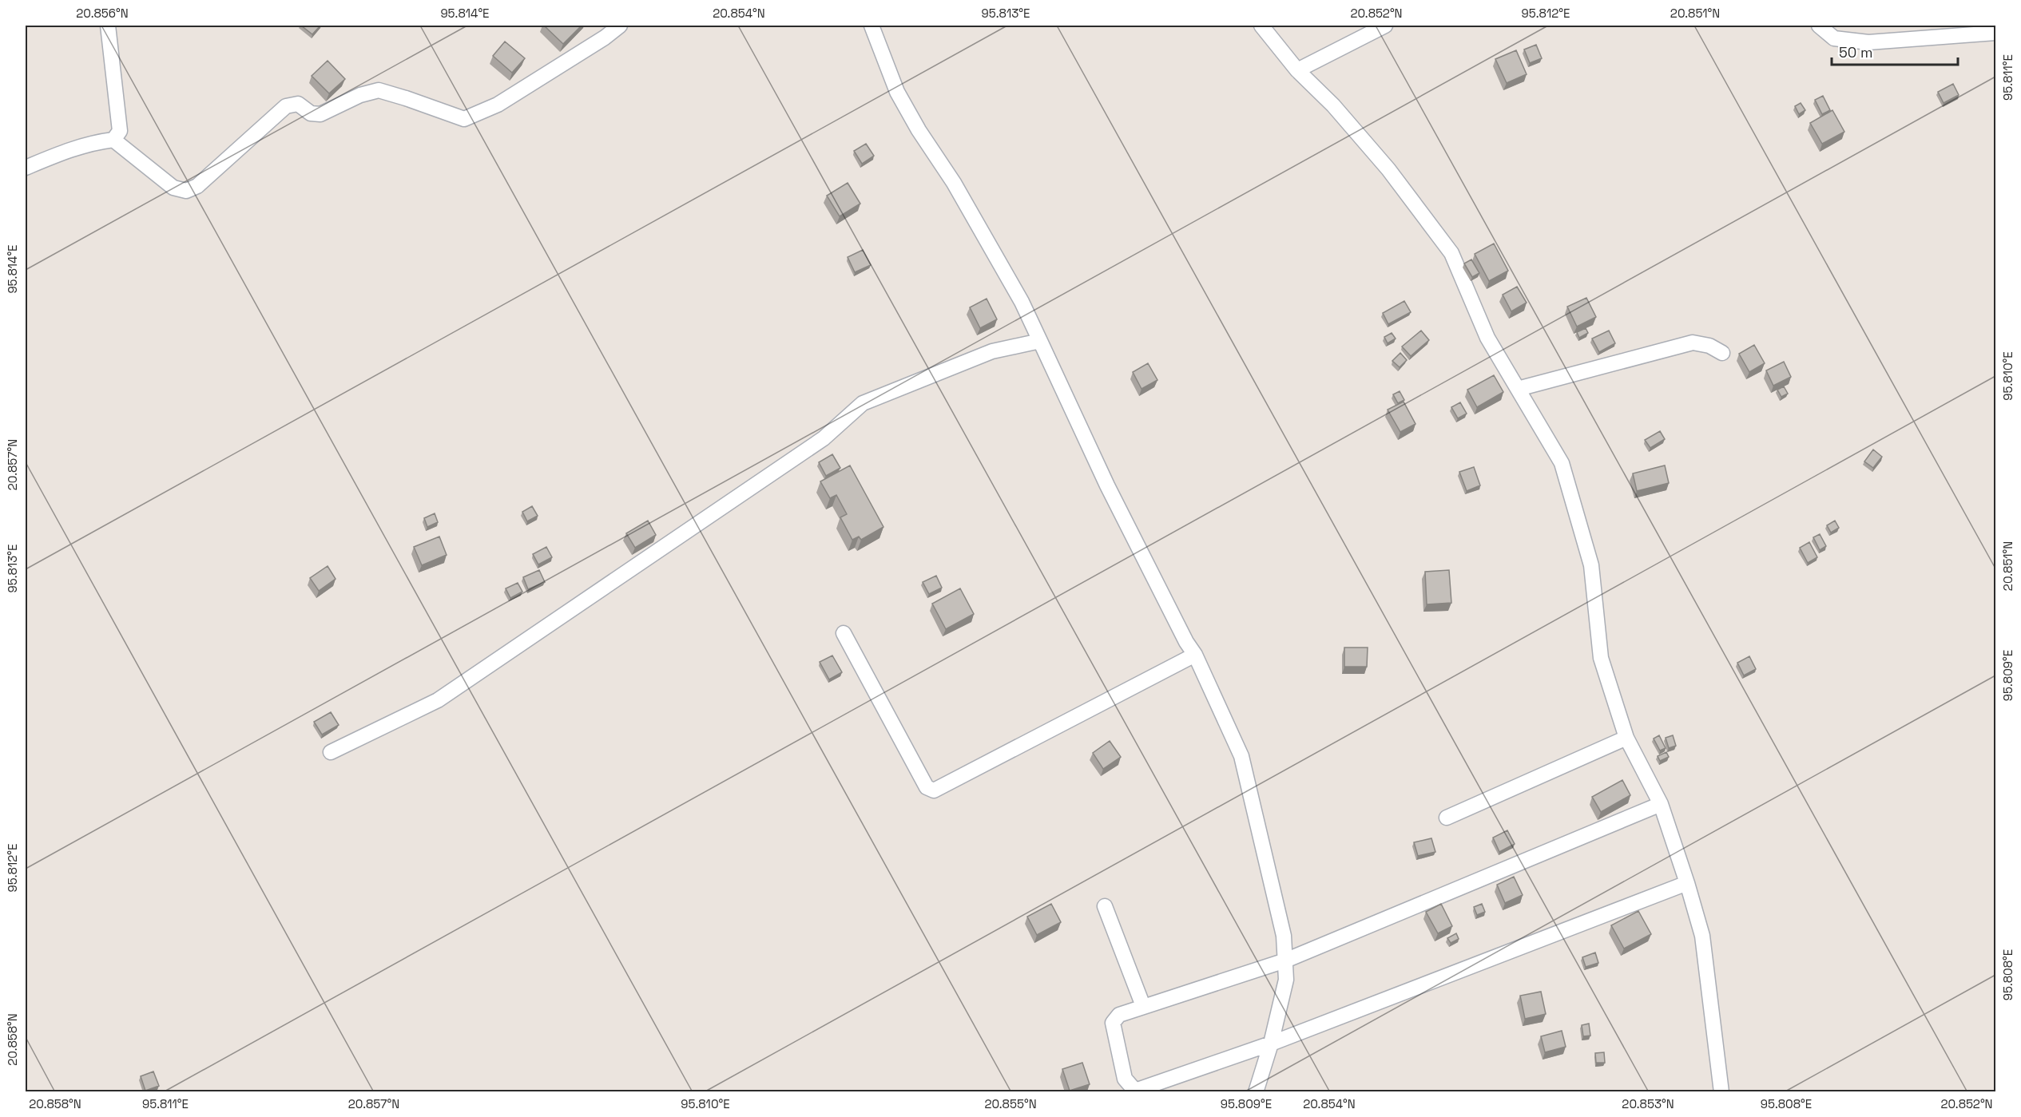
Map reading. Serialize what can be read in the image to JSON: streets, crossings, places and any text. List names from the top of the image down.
{
  "scale_bar": "50 m",
  "coordinates": [
    "20.856°N",
    "95.814°E",
    "20.854°N",
    "95.813°E",
    "20.852°N",
    "95.812°E",
    "20.851°N",
    "95.811°E",
    "95.810°E",
    "20.857°N",
    "95.809°E",
    "95.808°E",
    "20.858°N",
    "20.855°N",
    "20.853°N"
  ]
}
